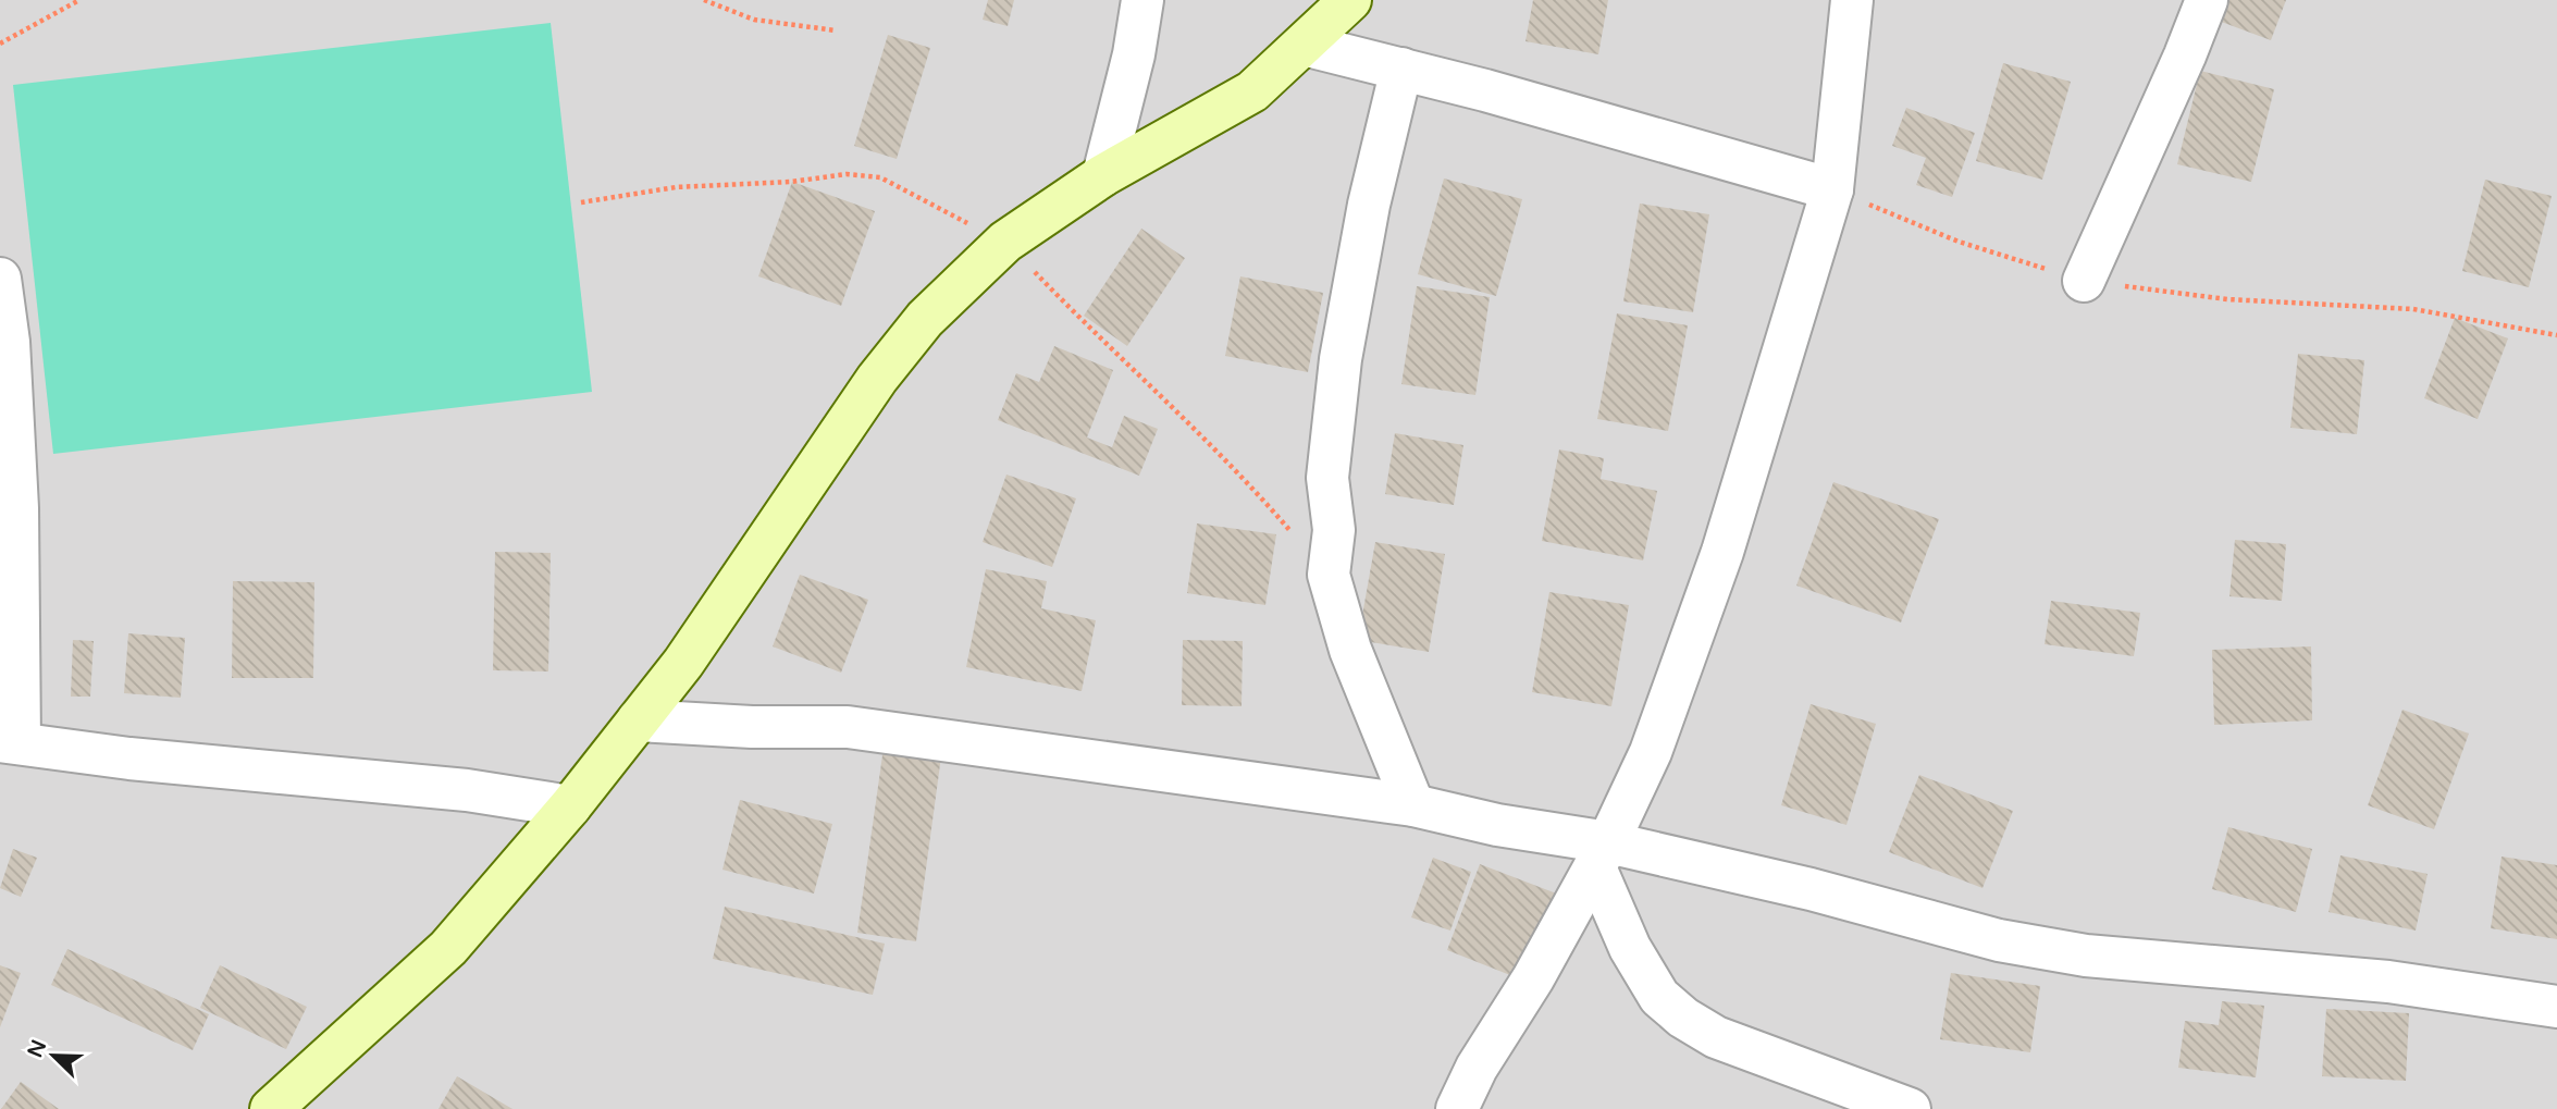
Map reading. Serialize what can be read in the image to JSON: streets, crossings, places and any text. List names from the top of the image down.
{
  "north": "top left"
}
